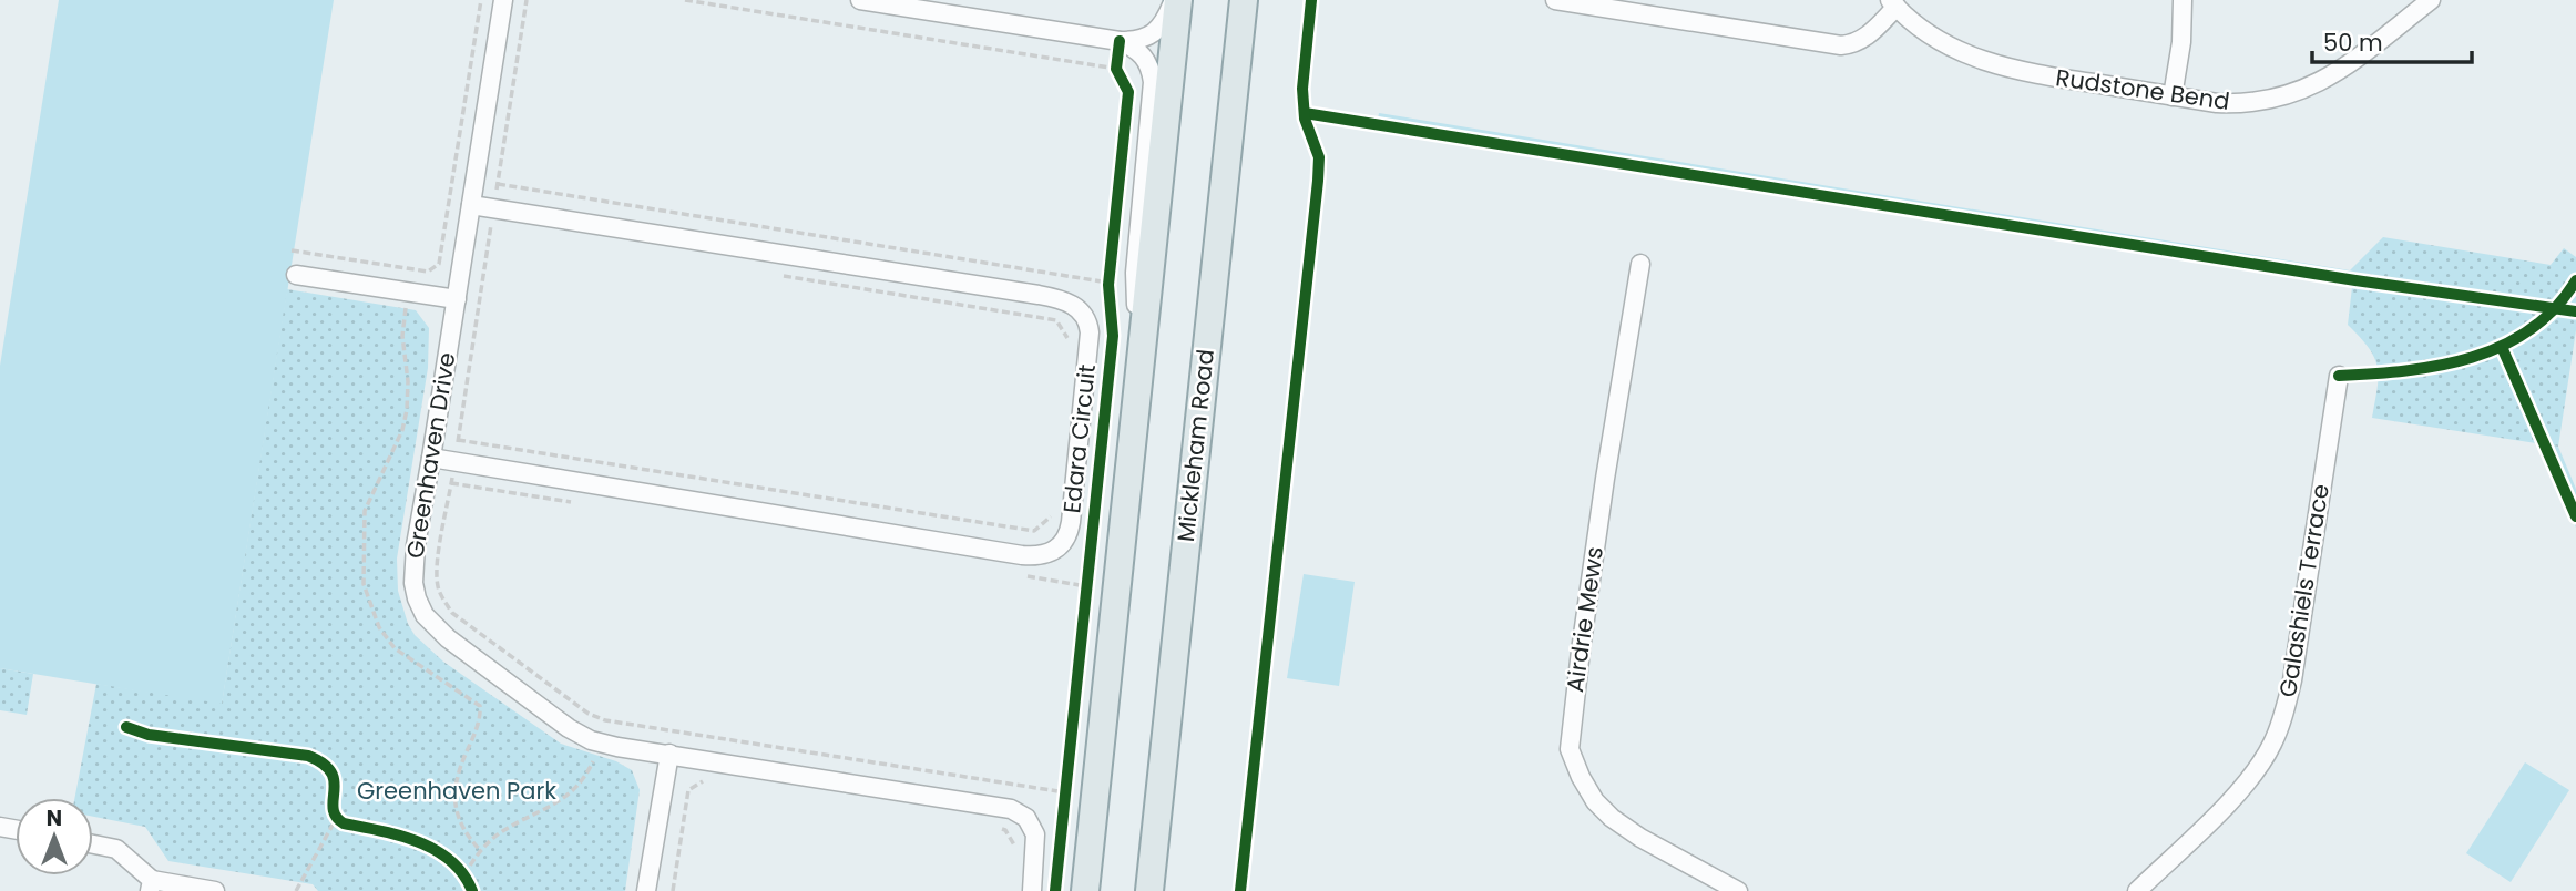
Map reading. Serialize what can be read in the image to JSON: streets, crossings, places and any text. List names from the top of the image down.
{
  "streets": {
    "main road": ["Mickleham Road"],
    "street": [
      "Rudstone Bend",
      "Edara Circuit",
      "Greenhaven Drive",
      "Galashiels Terrace",
      "Airdrie Mews"
    ]
  },
  "crossings": [
    ["Edara Circuit", "Greenhaven Drive"]
  ],
  "parks": ["Greenhaven Park"],
  "scale_bar": "50 m",
  "north": "top"
}
